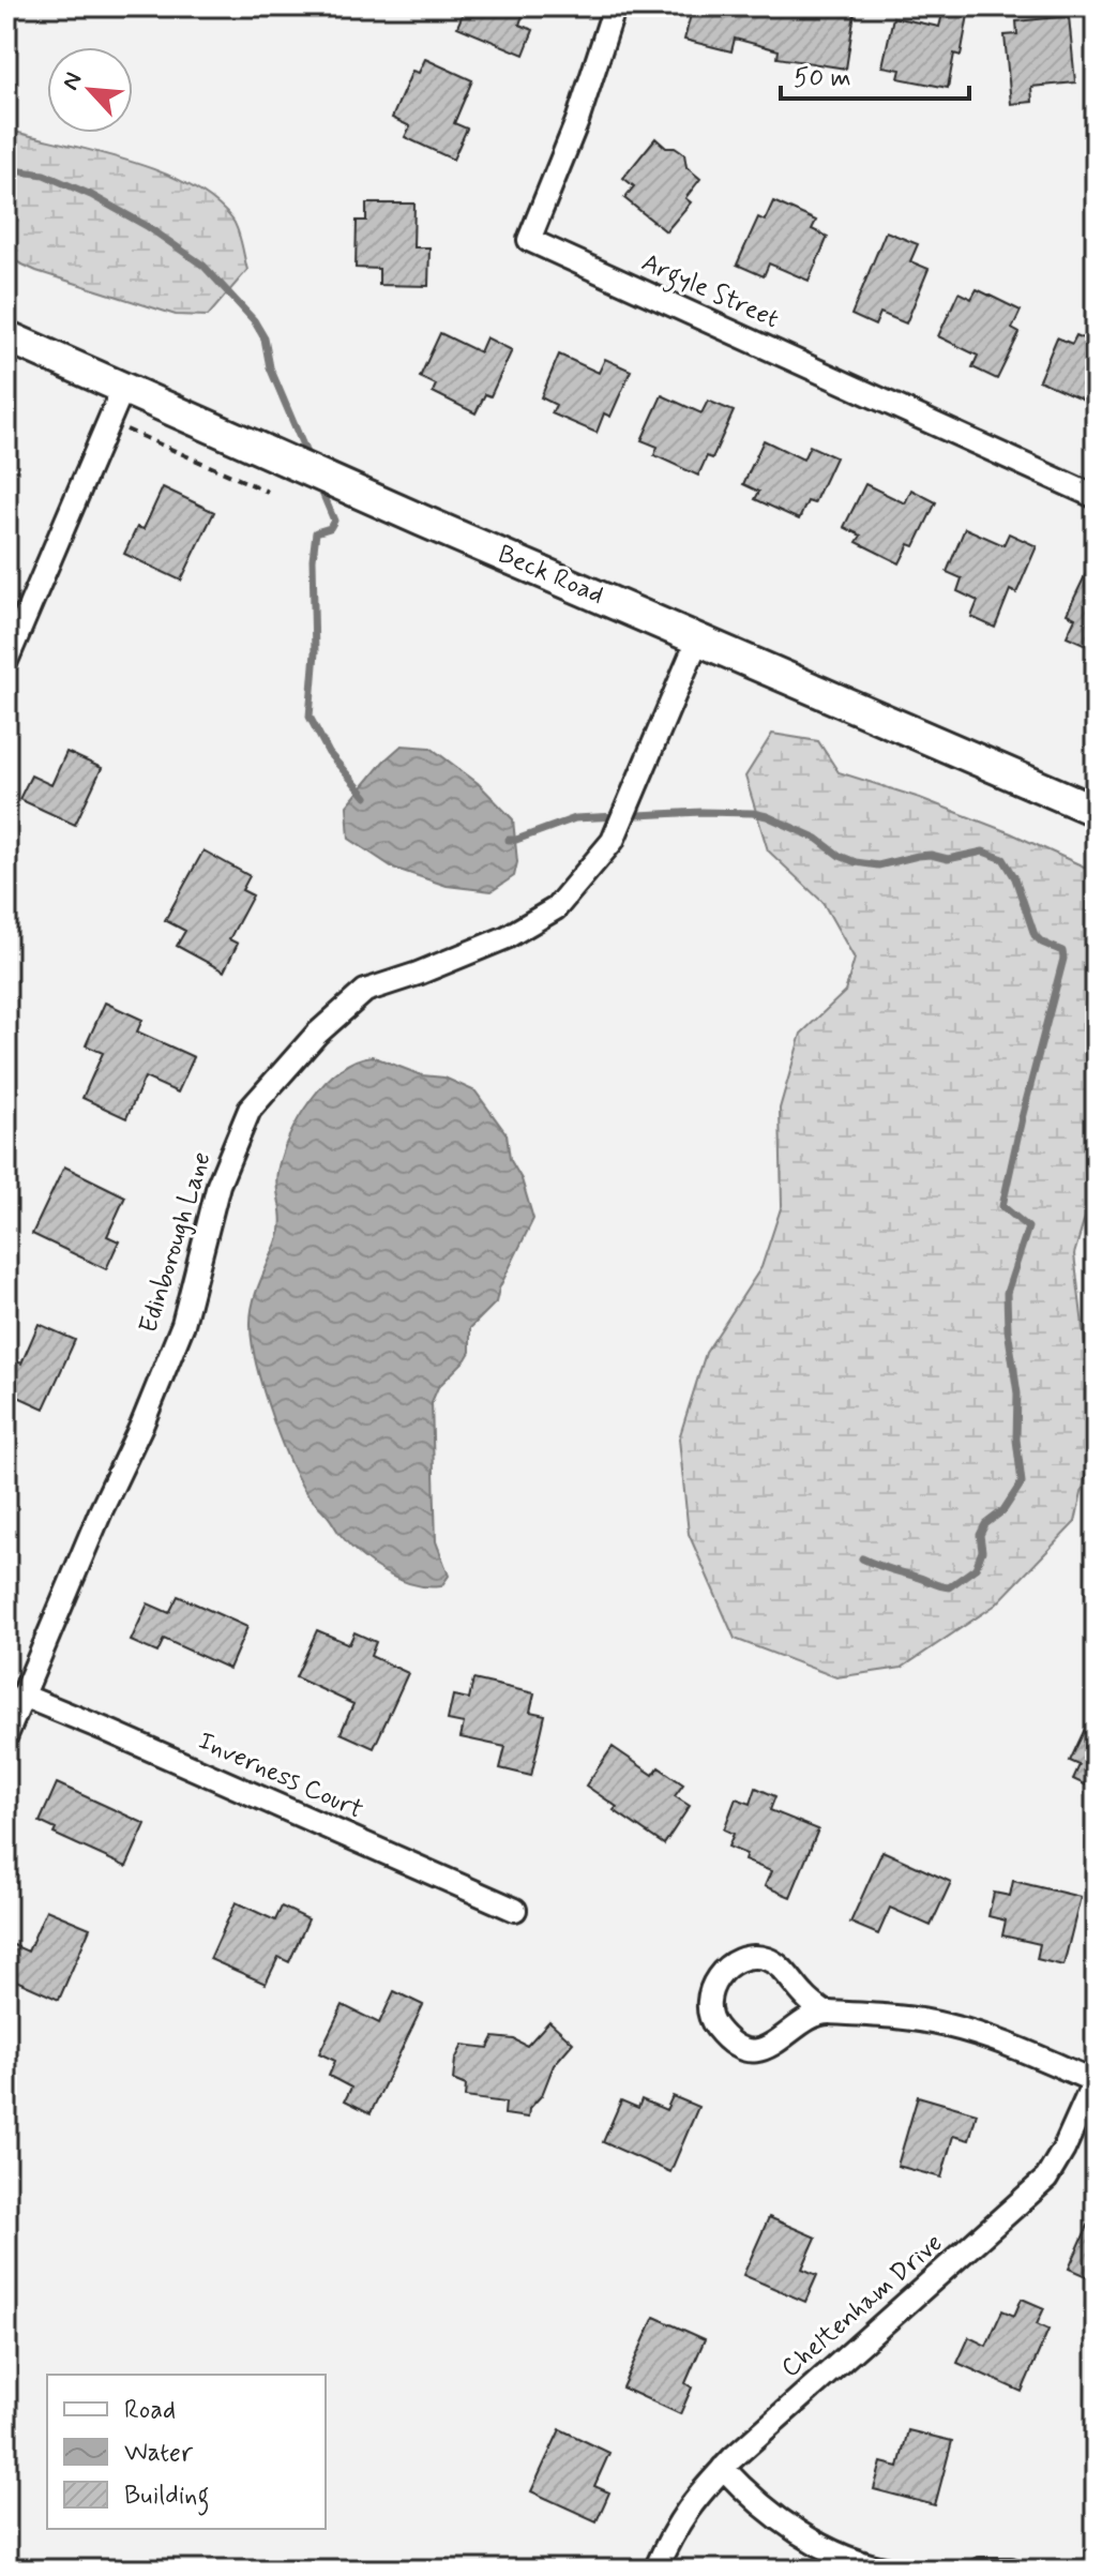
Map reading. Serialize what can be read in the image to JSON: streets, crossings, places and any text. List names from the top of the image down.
{
  "streets": {
    "main road": ["Beck Road"],
    "street": [
      "Argyle Street",
      "Edinborough Lane",
      "Inverness Court",
      "Cheltenham Drive"
    ]
  },
  "crossings": [
    ["Beck Road", "Edinborough Lane"],
    ["Edinborough Lane", "Inverness Court"]
  ],
  "legend": ["Road", "Water", "Building"],
  "scale_bar": "50 m",
  "north": "top left"
}
